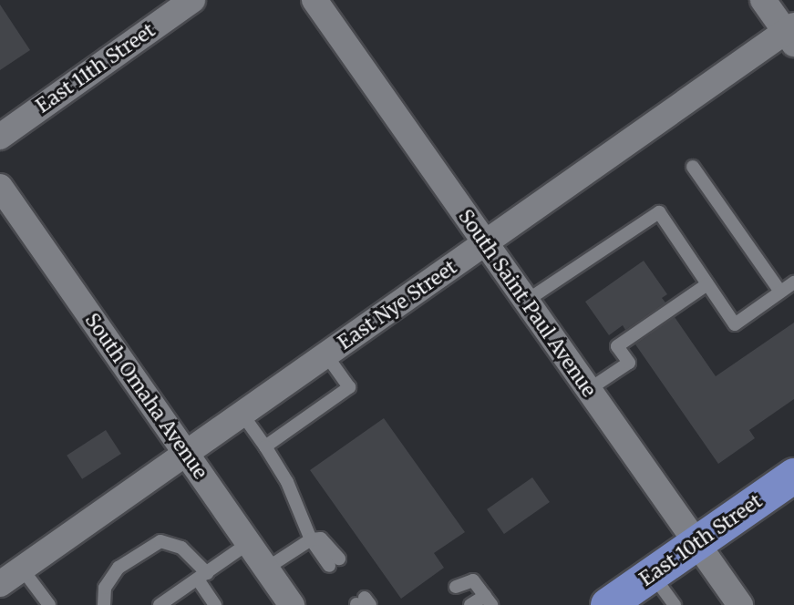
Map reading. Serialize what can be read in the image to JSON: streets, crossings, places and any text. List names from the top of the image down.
{
  "streets": {
    "main road": ["East 10th Street"],
    "street": [
      "East 11th Street",
      "South Saint Paul Avenue",
      "East Nye Street",
      "South Omaha Avenue"
    ]
  },
  "crossings": [
    ["South Saint Paul Avenue", "East Nye Street"],
    ["South Saint Paul Avenue", "East 10th Street"],
    ["East Nye Street", "South Omaha Avenue"]
  ]
}
